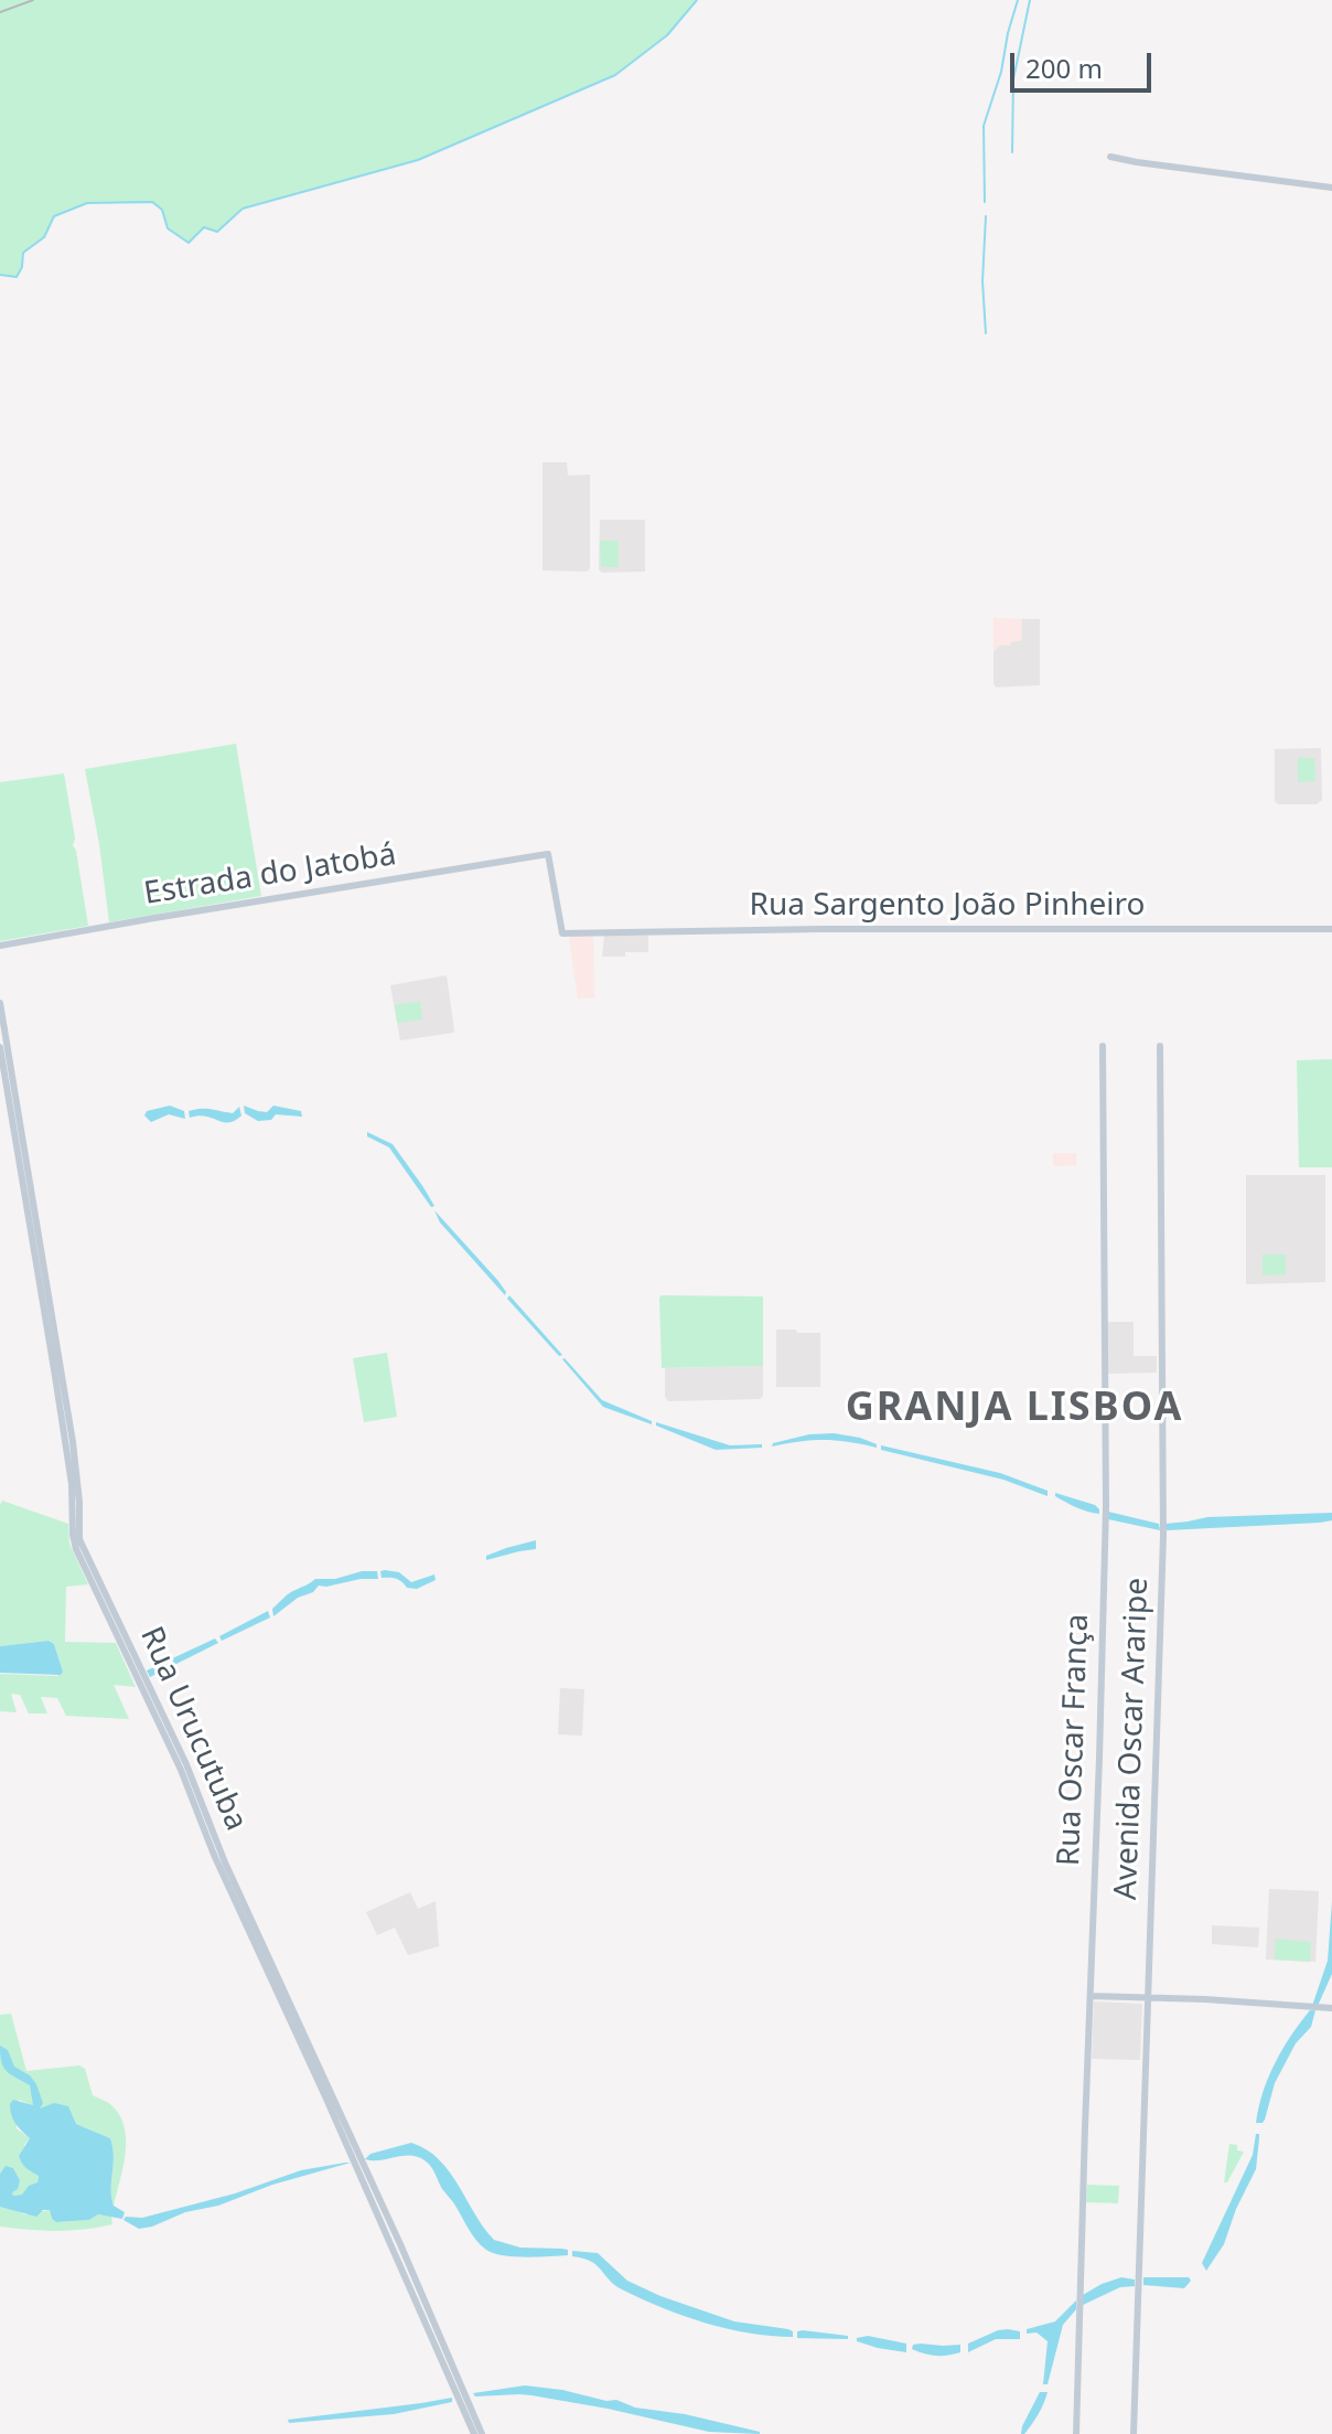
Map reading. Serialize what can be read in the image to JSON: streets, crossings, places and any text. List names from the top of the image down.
{
  "streets": {
    "street": [
      "Estrada do Jatobá",
      "Rua Sargento João Pinheiro",
      "Rua Urucutuba",
      "Avenida Oscar Araripe",
      "Rua Oscar França"
    ]
  },
  "crossings": [
    ["Estrada do Jatobá", "Rua Sargento João Pinheiro"]
  ],
  "districts": ["GRANJA LISBOA"],
  "scale_bar": "200 m"
}
